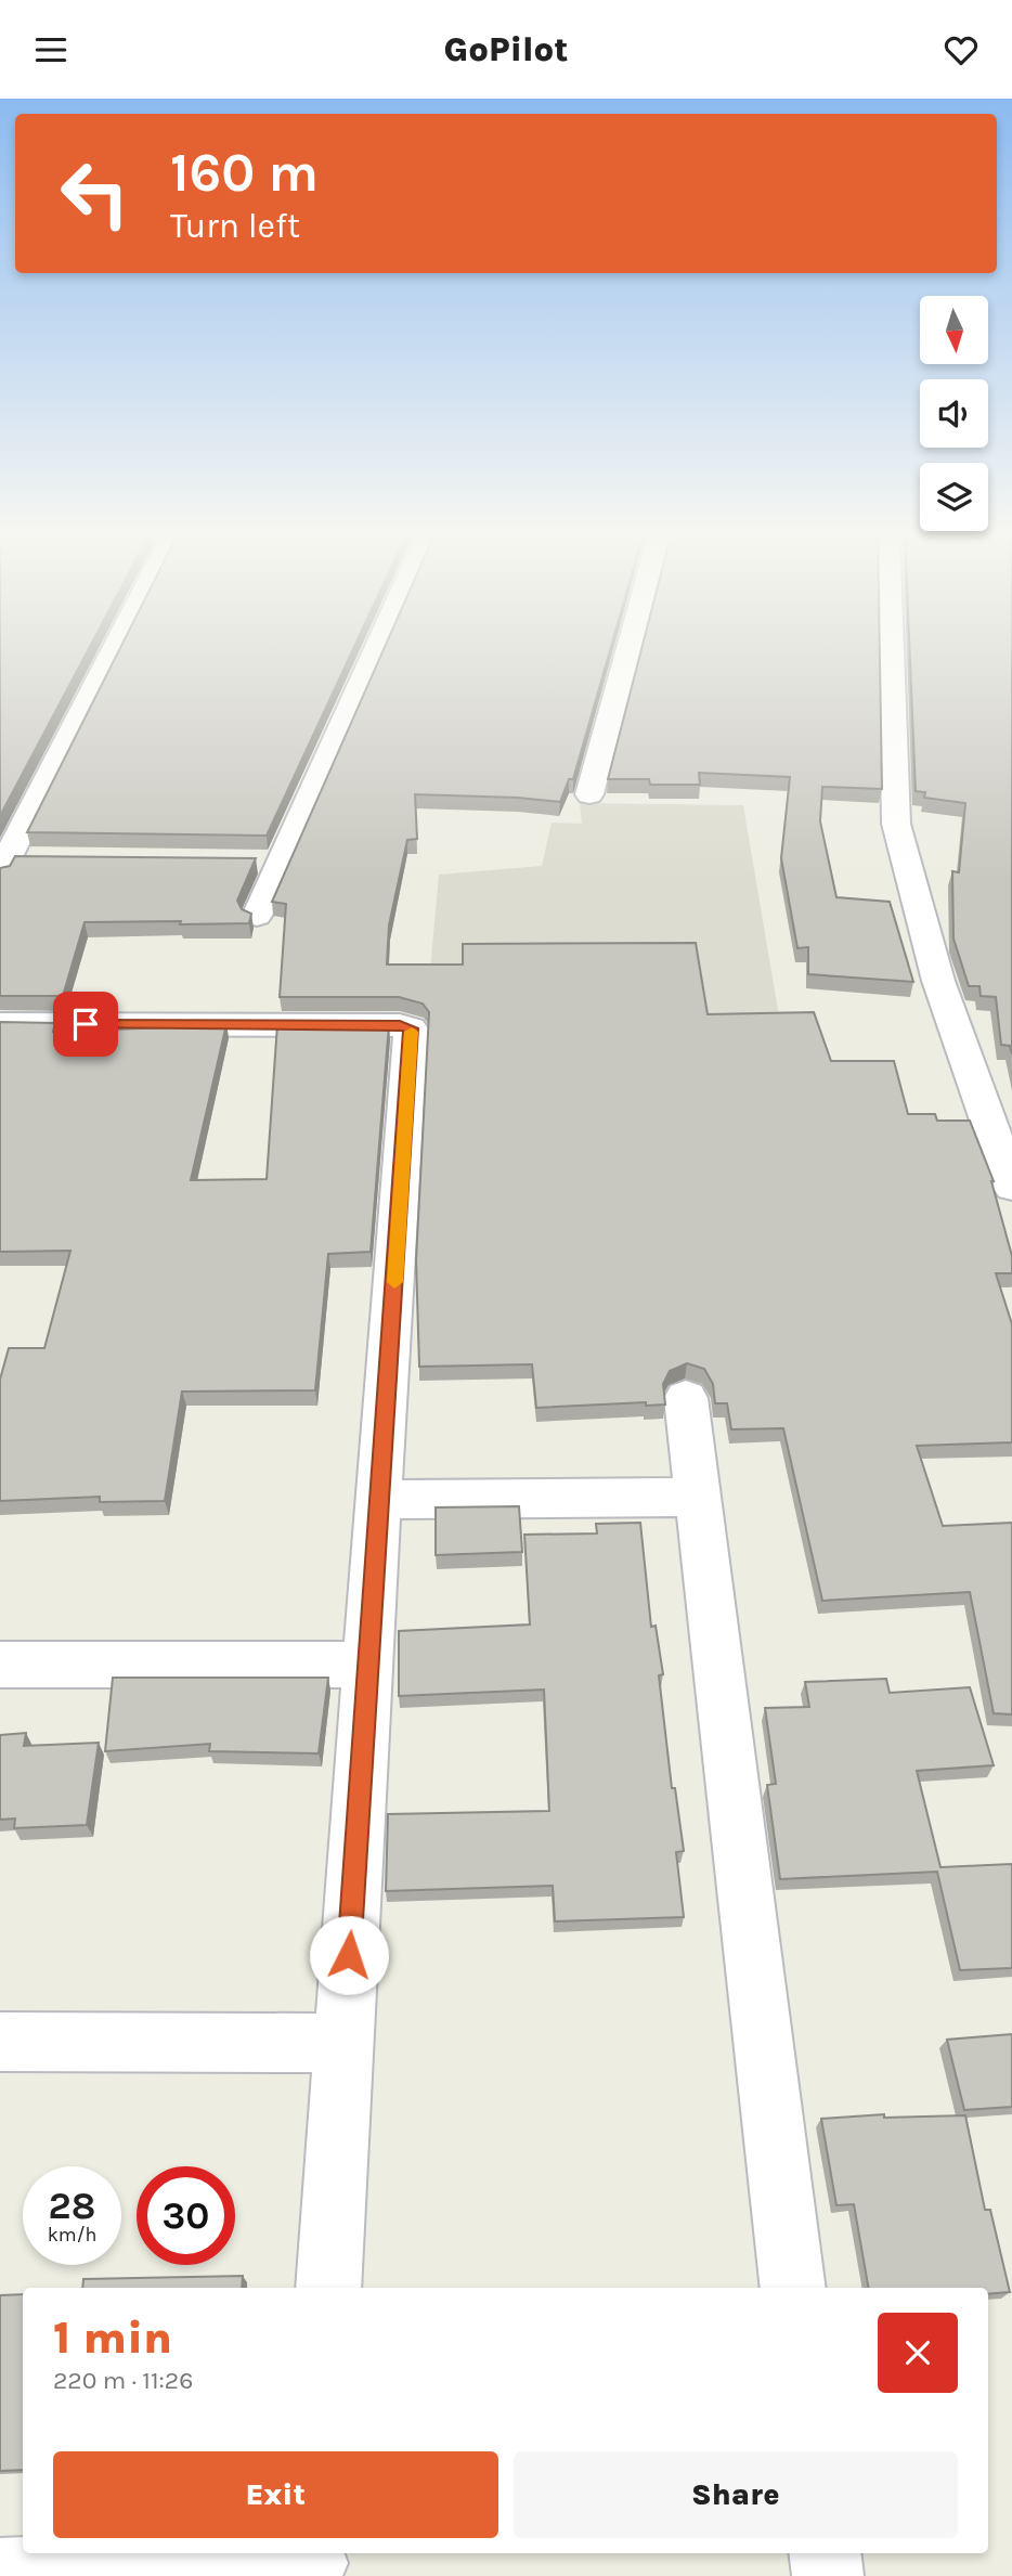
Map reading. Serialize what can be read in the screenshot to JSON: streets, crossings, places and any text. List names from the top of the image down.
{
  "north": "bottom",
  "page": {
    "header": "GoPilot",
    "turn": ["160 m", "Turn left"],
    "speed": "28 km/h",
    "limit": "30",
    "heading": ["1 min", "220 m · 11:26"],
    "buttons": ["Exit", "Share"]
  }
}
